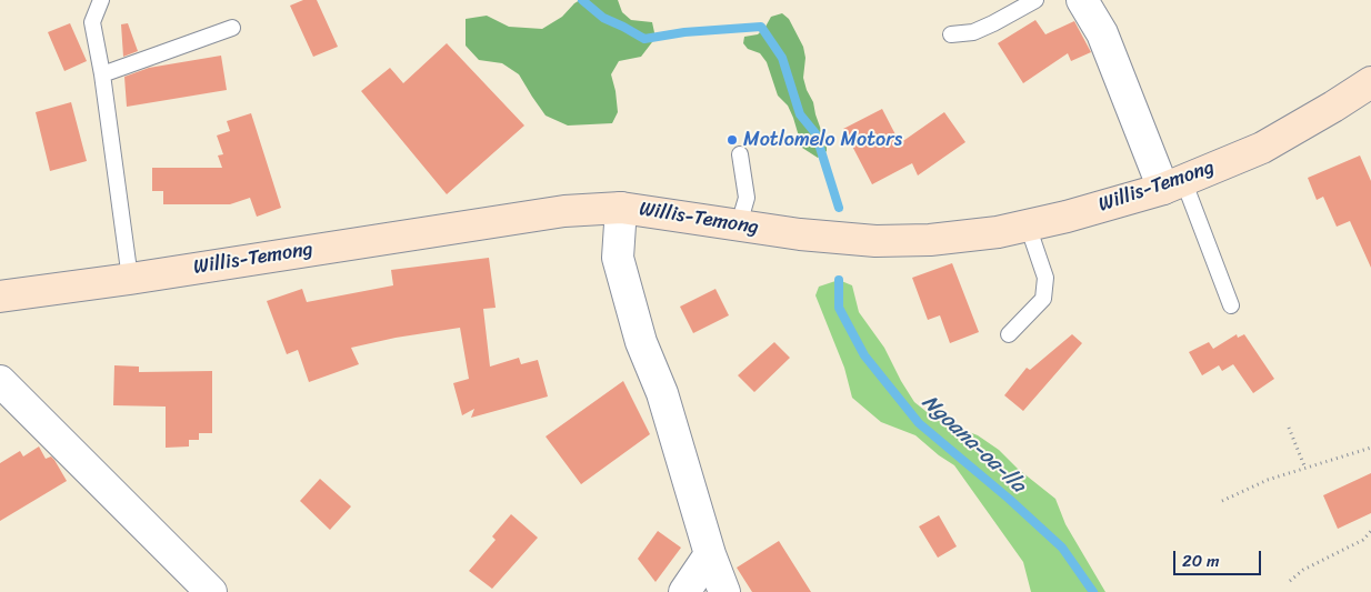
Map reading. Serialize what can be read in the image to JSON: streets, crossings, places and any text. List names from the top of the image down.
{
  "streets": {
    "main road": ["Willis-Temong"]
  },
  "water": ["Ngoana-oa-lla"],
  "places": ["Motlomelo Motors"],
  "scale_bar": "20 m"
}
